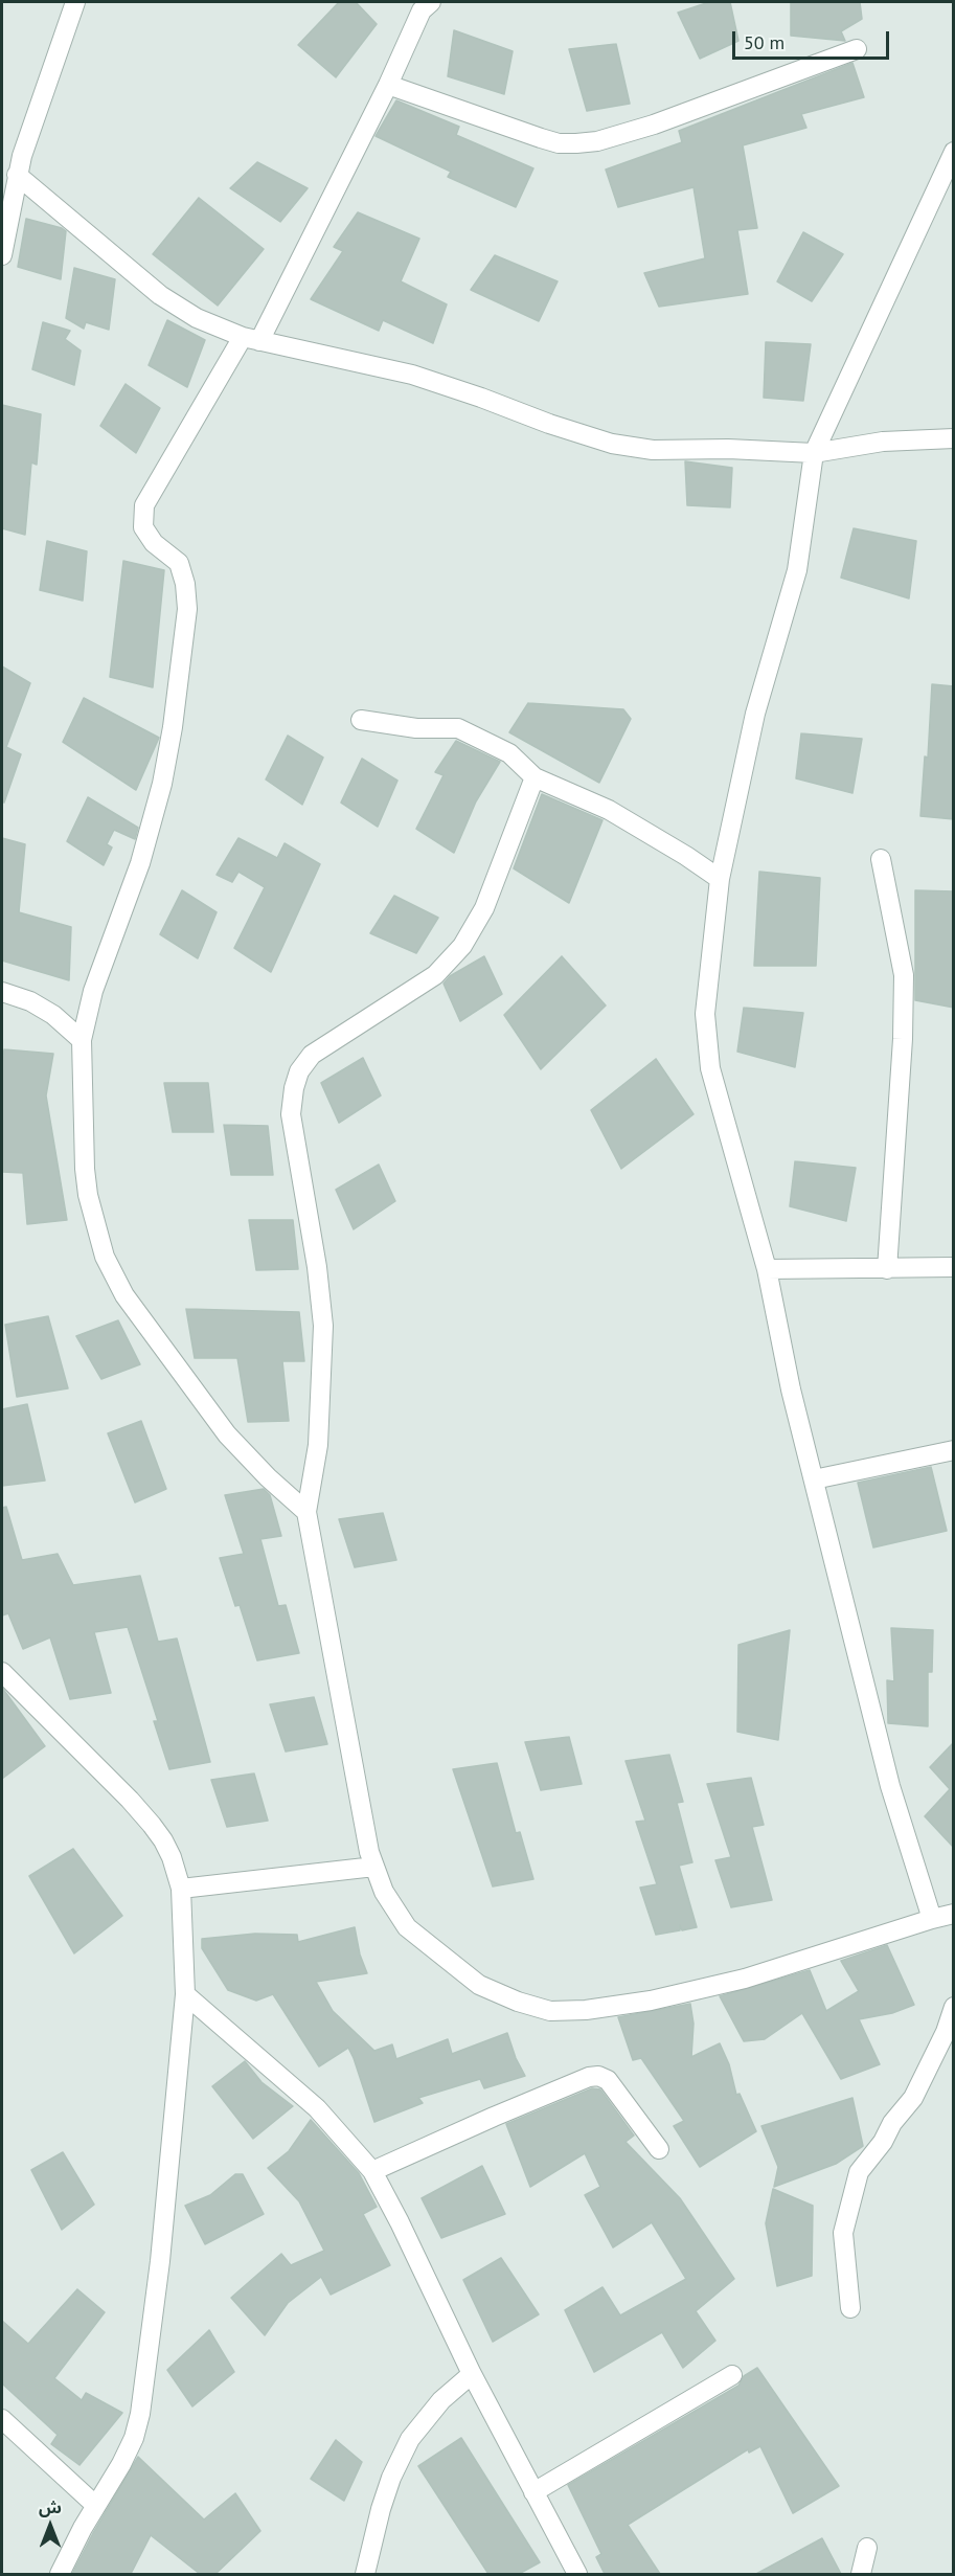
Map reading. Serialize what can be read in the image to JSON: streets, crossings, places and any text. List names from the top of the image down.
{
  "scale_bar": "50 m",
  "north": "top"
}
